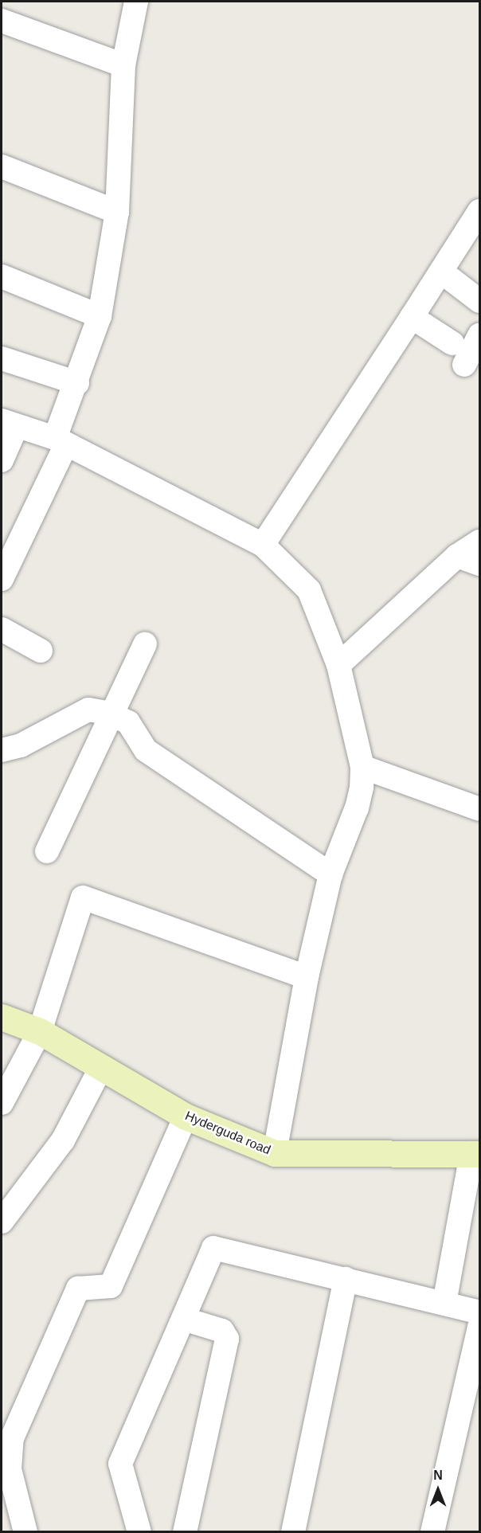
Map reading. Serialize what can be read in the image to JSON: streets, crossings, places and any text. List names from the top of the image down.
{
  "streets": {
    "street": ["Hyderguda road"]
  },
  "north": "top"
}
